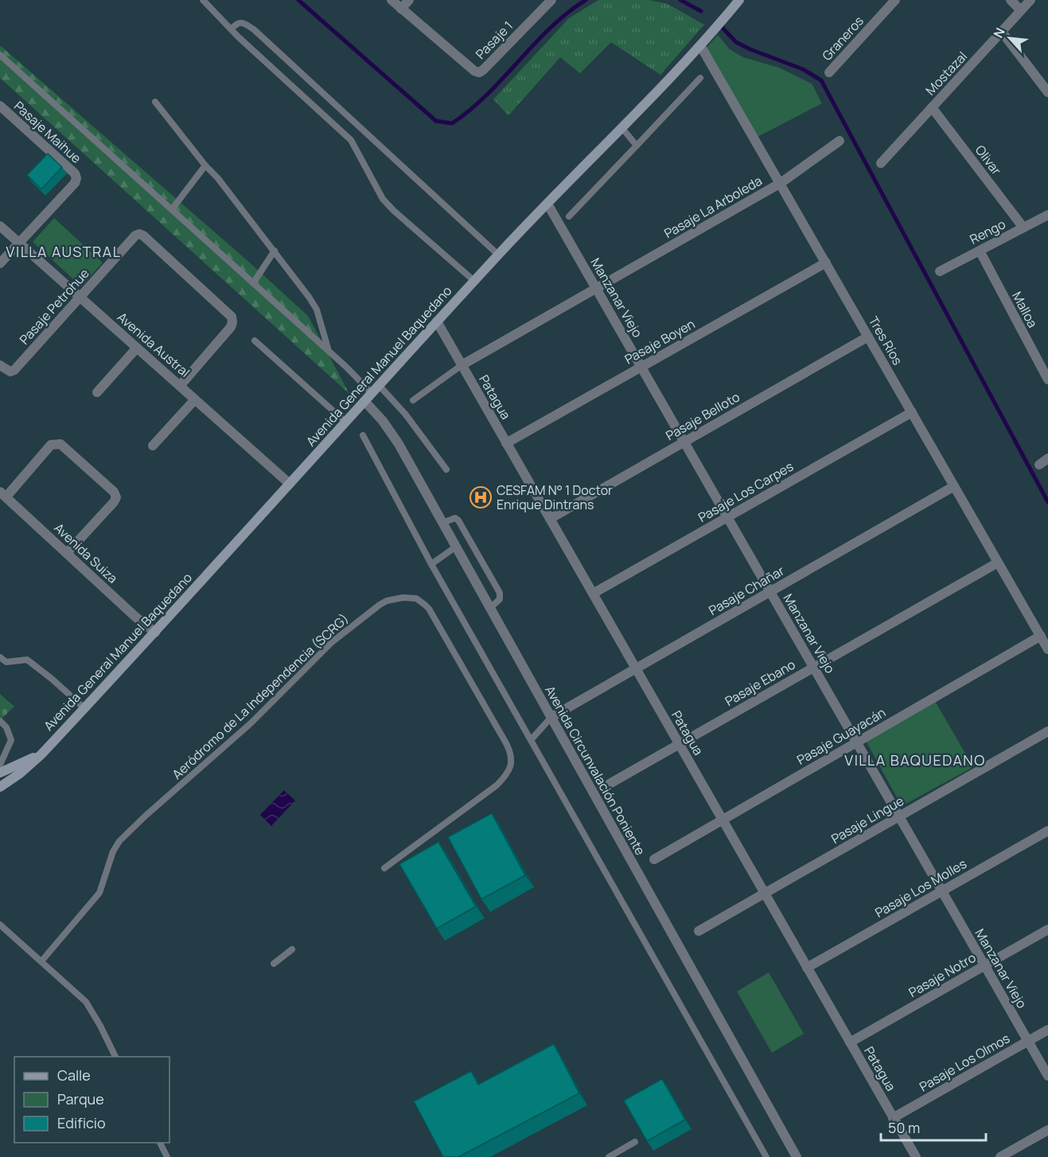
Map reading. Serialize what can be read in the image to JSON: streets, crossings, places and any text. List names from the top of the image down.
{
  "streets": {
    "main road": ["Avenida General Manuel Baquedano"],
    "street": [
      "Graneros",
      "Pasaje 1",
      "Mostazal",
      "Pasaje Maihue",
      "Olivar",
      "Pasaje La Arboleda",
      "Rengo",
      "Manzanar Viejo",
      "Pasaje Petrohue",
      "Malloa",
      "Tres Ríos",
      "Pasaje Boyen",
      "Avenida Austral",
      "Patagua",
      "Pasaje Belloto",
      "Pasaje Los Carpes",
      "Avenida Suiza",
      "Pasaje Chañar",
      "Pasaje Ebano",
      "Pasaje Guayacán",
      "Avenida Circunvalación Poniente",
      "Pasaje Lingue",
      "Pasaje Los Molles",
      "Pasaje Notro",
      "Pasaje Los Olmos"
    ],
    "lane": ["Aeródromo de La Independencia (SCRG)"]
  },
  "crossings": [
    ["Mostazal", "Olivar"],
    ["Pasaje Maihue", "Avenida Austral"],
    ["Olivar", "Rengo"],
    ["Pasaje La Arboleda", "Manzanar Viejo"],
    ["Pasaje La Arboleda", "Tres Ríos"],
    ["Pasaje La Arboleda", "Patagua"],
    ["Rengo", "Malloa"],
    ["Manzanar Viejo", "Pasaje Boyen"],
    ["Manzanar Viejo", "Avenida General Manuel Baquedano"],
    ["Manzanar Viejo", "Pasaje Belloto"],
    ["Manzanar Viejo", "Pasaje Los Carpes"],
    ["Manzanar Viejo", "Pasaje Chañar"],
    ["Manzanar Viejo", "Pasaje Ebano"],
    ["Manzanar Viejo", "Pasaje Guayacán"],
    ["Manzanar Viejo", "Pasaje Lingue"],
    ["Manzanar Viejo", "Pasaje Los Molles"],
    ["Manzanar Viejo", "Pasaje Notro"],
    ["Manzanar Viejo", "Pasaje Los Olmos"],
    ["Pasaje Petrohue", "Avenida Austral"],
    ["Tres Ríos", "Pasaje Boyen"],
    ["Tres Ríos", "Avenida General Manuel Baquedano"],
    ["Tres Ríos", "Pasaje Belloto"],
    ["Tres Ríos", "Pasaje Los Carpes"],
    ["Tres Ríos", "Pasaje Chañar"],
    ["Tres Ríos", "Pasaje Ebano"],
    ["Tres Ríos", "Pasaje Guayacán"],
    ["Pasaje Boyen", "Patagua"],
    ["Avenida Austral", "Avenida General Manuel Baquedano"],
    ["Avenida General Manuel Baquedano", "Patagua"],
    ["Avenida General Manuel Baquedano", "Avenida Suiza"],
    ["Avenida General Manuel Baquedano", "Avenida Circunvalación Poniente"],
    ["Patagua", "Pasaje Belloto"],
    ["Patagua", "Pasaje Los Carpes"],
    ["Patagua", "Pasaje Chañar"],
    ["Patagua", "Pasaje Ebano"],
    ["Patagua", "Pasaje Guayacán"],
    ["Patagua", "Pasaje Lingue"],
    ["Patagua", "Pasaje Los Molles"],
    ["Patagua", "Pasaje Notro"],
    ["Patagua", "Pasaje Los Olmos"],
    ["Pasaje Chañar", "Avenida Circunvalación Poniente"]
  ],
  "districts": ["VILLA AUSTRAL", "VILLA BAQUEDANO"],
  "places": {
    "hospital": ["CESFAM N° 1 Doctor Enrique Dintrans"]
  },
  "legend": ["Calle", "Parque", "Edificio"],
  "scale_bar": "50 m",
  "north": "top left"
}
